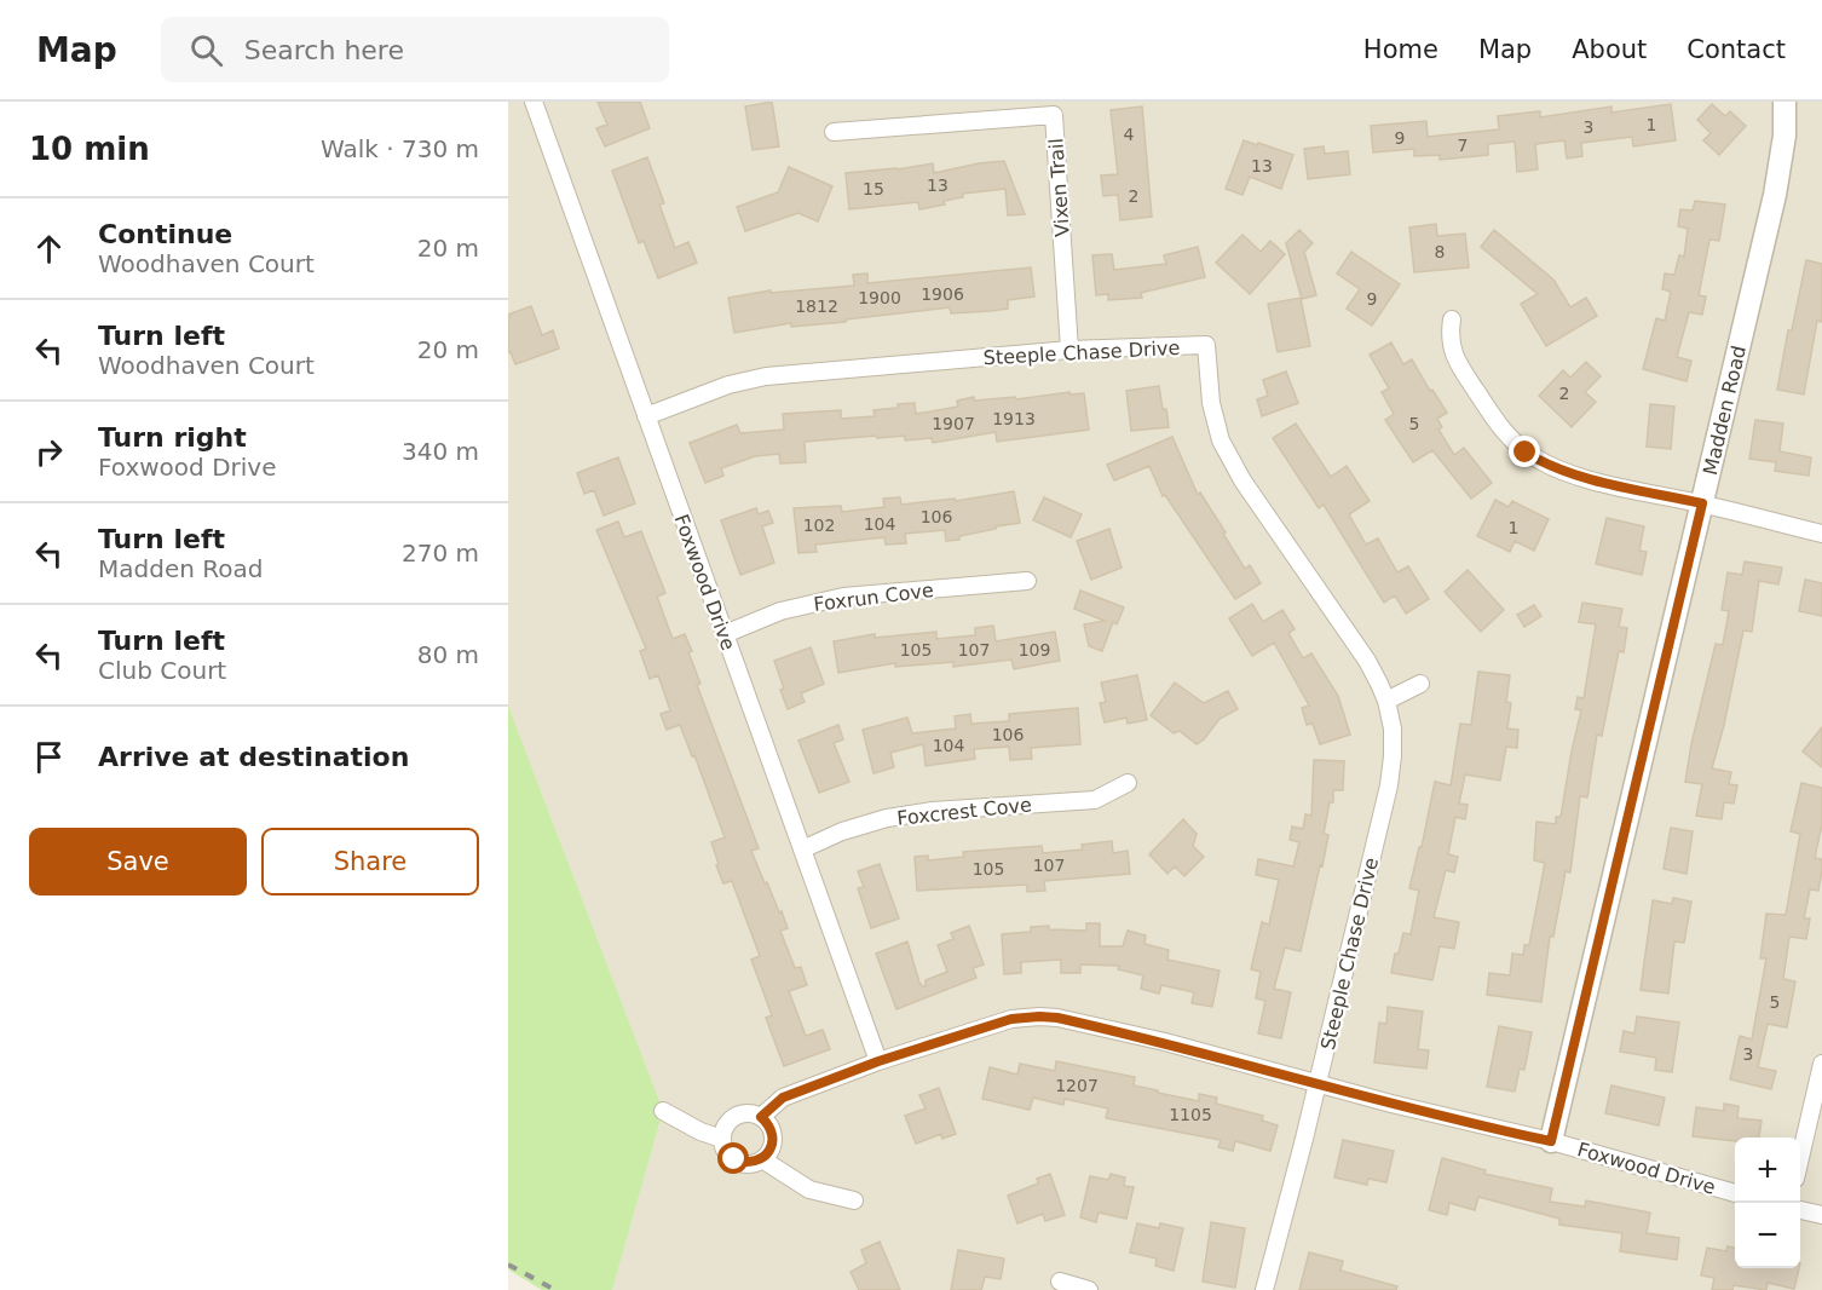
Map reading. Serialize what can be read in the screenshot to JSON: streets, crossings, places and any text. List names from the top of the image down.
{
  "streets": {
    "street": [
      "Vixen Trail",
      "Steeple Chase Drive",
      "Madden Road",
      "Foxwood Drive",
      "Foxrun Cove",
      "Foxcrest Cove"
    ]
  },
  "crossings": [
    ["Vixen Trail", "Steeple Chase Drive"],
    ["Steeple Chase Drive", "Foxwood Drive"],
    ["Madden Road", "Foxwood Drive"],
    ["Foxwood Drive", "Foxrun Cove"],
    ["Foxwood Drive", "Foxcrest Cove"]
  ],
  "house_numbers": [
    "1",
    "3",
    "4",
    "9",
    "7",
    "13",
    "13",
    "15",
    "2",
    "8",
    "1906",
    "1900",
    "9",
    "1812",
    "2",
    "1913",
    "1907",
    "5",
    "106",
    "104",
    "102",
    "1",
    "105",
    "107",
    "109",
    "106",
    "104",
    "107",
    "105",
    "5",
    "3",
    "1207",
    "1105"
  ],
  "page": {
    "header": "Map",
    "search": "Search here",
    "nav": [
      "Home",
      "Map",
      "About",
      "Contact"
    ],
    "heading": ["10 min", "Walk · 730 m"],
    "list": [
      ["Continue", "Woodhaven Court", "20 m"],
      ["Turn left", "Woodhaven Court", "20 m"],
      ["Turn right", "Foxwood Drive", "340 m"],
      ["Turn left", "Madden Road", "270 m"],
      ["Turn left", "Club Court", "80 m"],
      "Arrive at destination"
    ],
    "buttons": ["Save", "Share"],
    "map_buttons": ["+", "−"]
  }
}
